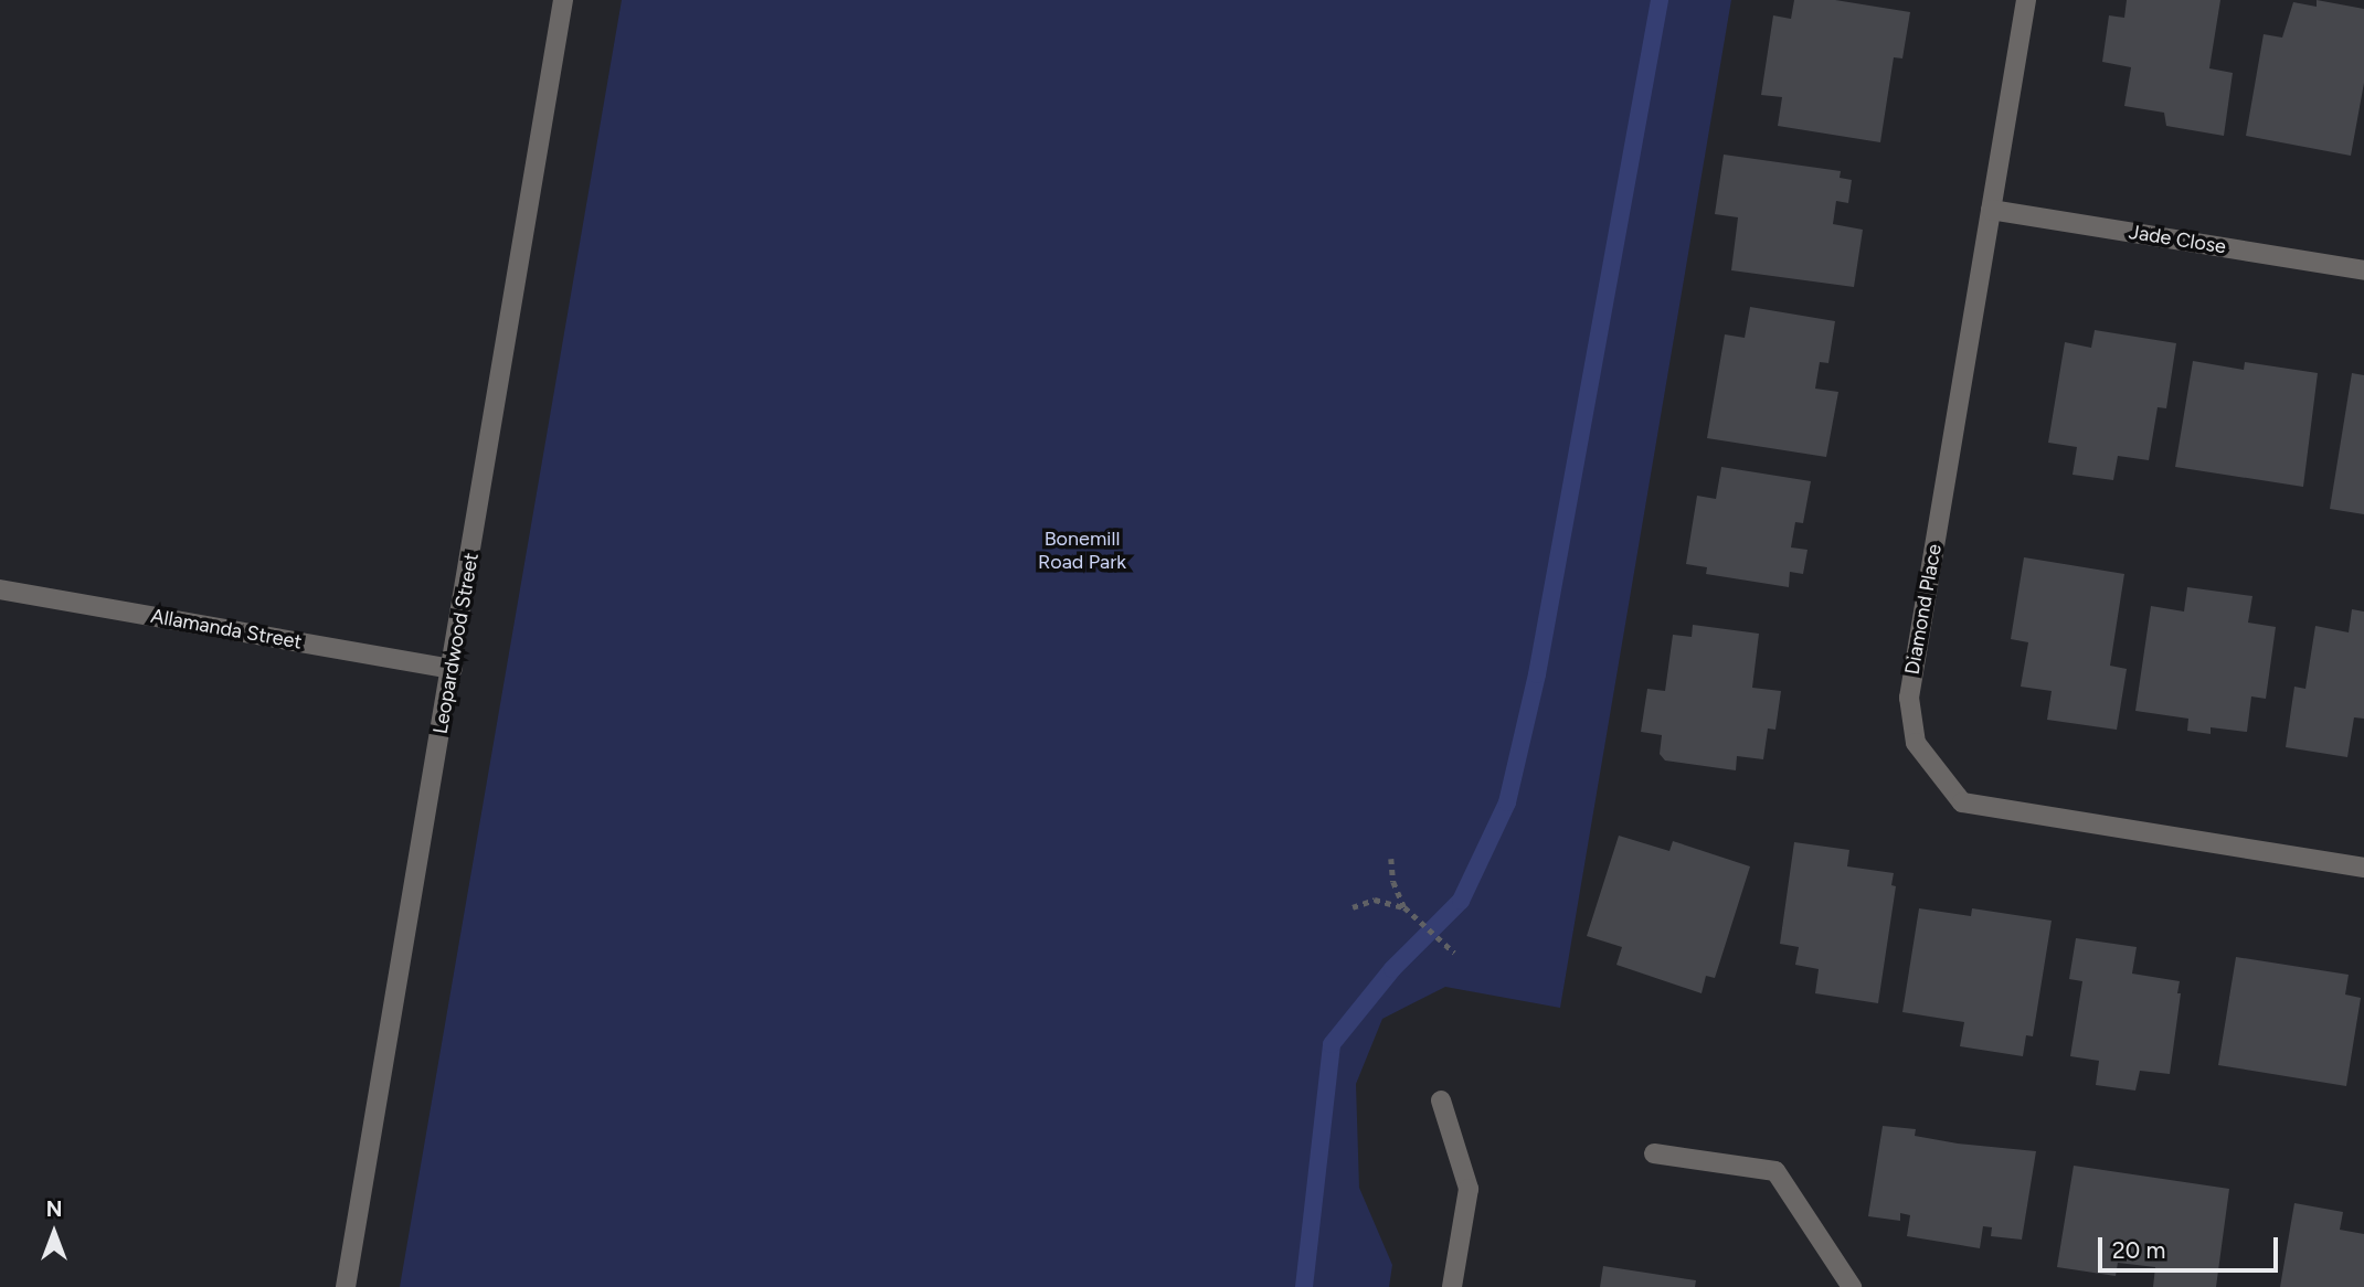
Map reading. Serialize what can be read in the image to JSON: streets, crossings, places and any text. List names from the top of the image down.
{
  "streets": {
    "street": [
      "Jade Close",
      "Diamond Place",
      "Allamanda Street",
      "Leopardwood Street"
    ]
  },
  "crossings": [
    ["Jade Close", "Diamond Place"],
    ["Allamanda Street", "Leopardwood Street"]
  ],
  "parks": ["Bonemill Road Park"],
  "scale_bar": "20 m",
  "north": "top"
}
